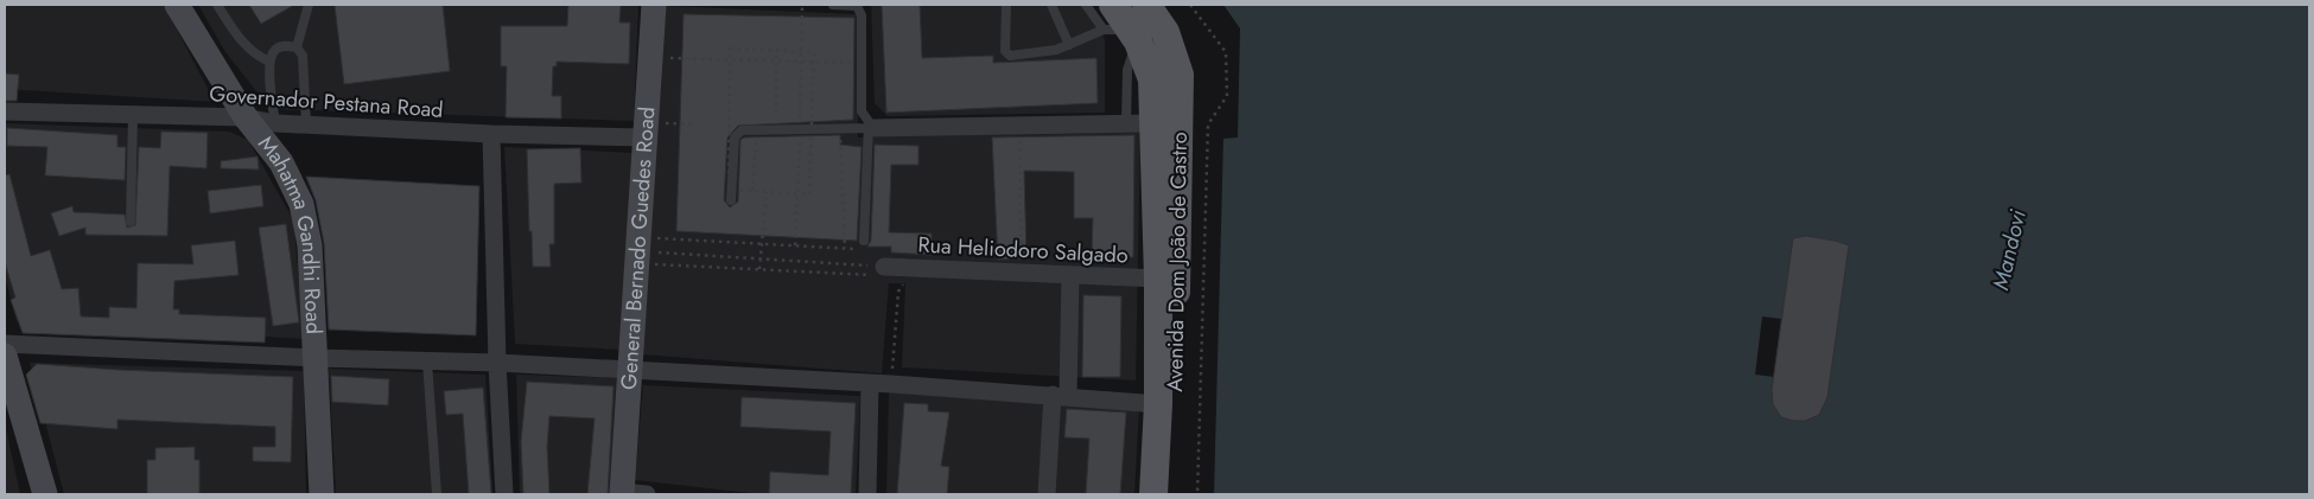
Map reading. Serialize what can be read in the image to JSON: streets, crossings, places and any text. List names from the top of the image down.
{
  "streets": {
    "main road": ["Mahatma Gandhi Road", "General Bernado Guedes Road", "Avenida Dom João de Castro"],
    "street": ["Governador Pestana Road", "Rua Heliodoro Salgado"]
  },
  "crossings": [
    ["Governador Pestana Road", "Mahatma Gandhi Road"],
    ["Governador Pestana Road", "General Bernado Guedes Road"],
    ["Rua Heliodoro Salgado", "Avenida Dom João de Castro"]
  ],
  "water": ["Mandovi"]
}
